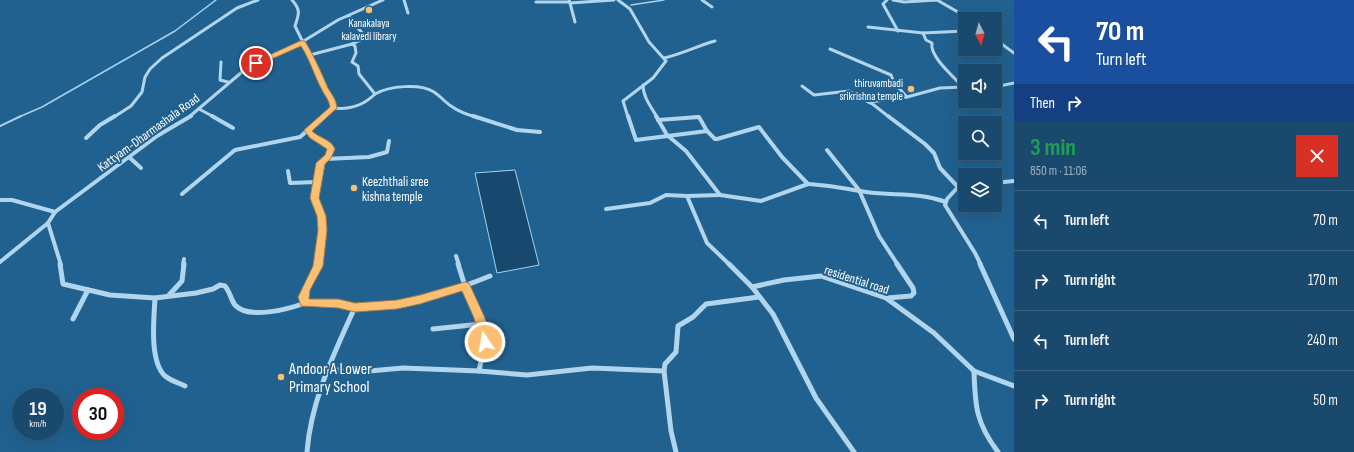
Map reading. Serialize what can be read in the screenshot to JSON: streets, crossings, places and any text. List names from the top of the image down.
{
  "streets": {
    "street": ["Kattyam-Dharmashala Road", "residential road"]
  },
  "places": [
    "Kanakalaya kalavedi library",
    "thiruvambadi srikrishna temple",
    "Keezhthali sree kishna temple",
    "Andoor A Lower Primary School"
  ],
  "north": "bottom",
  "page": {
    "turn": ["70 m", "Turn left"],
    "then": "Then",
    "heading": ["3 min", "850 m · 11:06"],
    "list": [
      {
        "name": "Turn left",
        "value": "70 m"
      },
      {
        "name": "Turn right",
        "value": "170 m"
      },
      {
        "name": "Turn left",
        "value": "240 m"
      },
      {
        "name": "Turn right",
        "value": "50 m"
      }
    ],
    "speed": "19 km/h",
    "limit": "30"
  }
}
